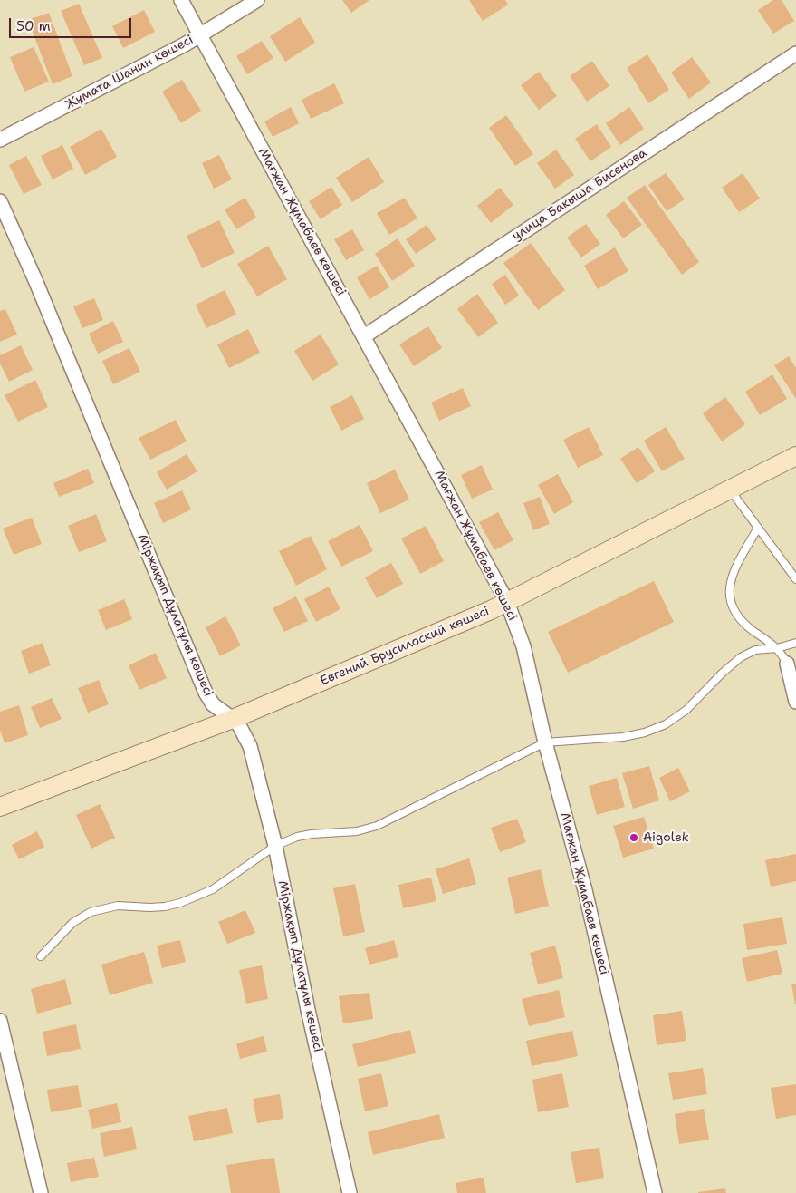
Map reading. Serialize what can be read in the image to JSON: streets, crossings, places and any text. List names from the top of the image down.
{
  "streets": {
    "main road": ["Евгений Брусилоский көшесі"],
    "street": [
      "Жұмата Шанин көшесі",
      "улица Бакыша Бисенова",
      "Мағжан Жұмабаев көшесі",
      "Міржақып Дұлатұлы көшесі"
    ]
  },
  "crossings": [
    ["Жұмата Шанин көшесі", "Мағжан Жұмабаев көшесі"],
    ["улица Бакыша Бисенова", "Мағжан Жұмабаев көшесі"],
    ["Мағжан Жұмабаев көшесі", "Евгений Брусилоский көшесі"],
    ["Міржақып Дұлатұлы көшесі", "Евгений Брусилоский көшесі"]
  ],
  "places": ["Aigolek"],
  "scale_bar": "50 m"
}
